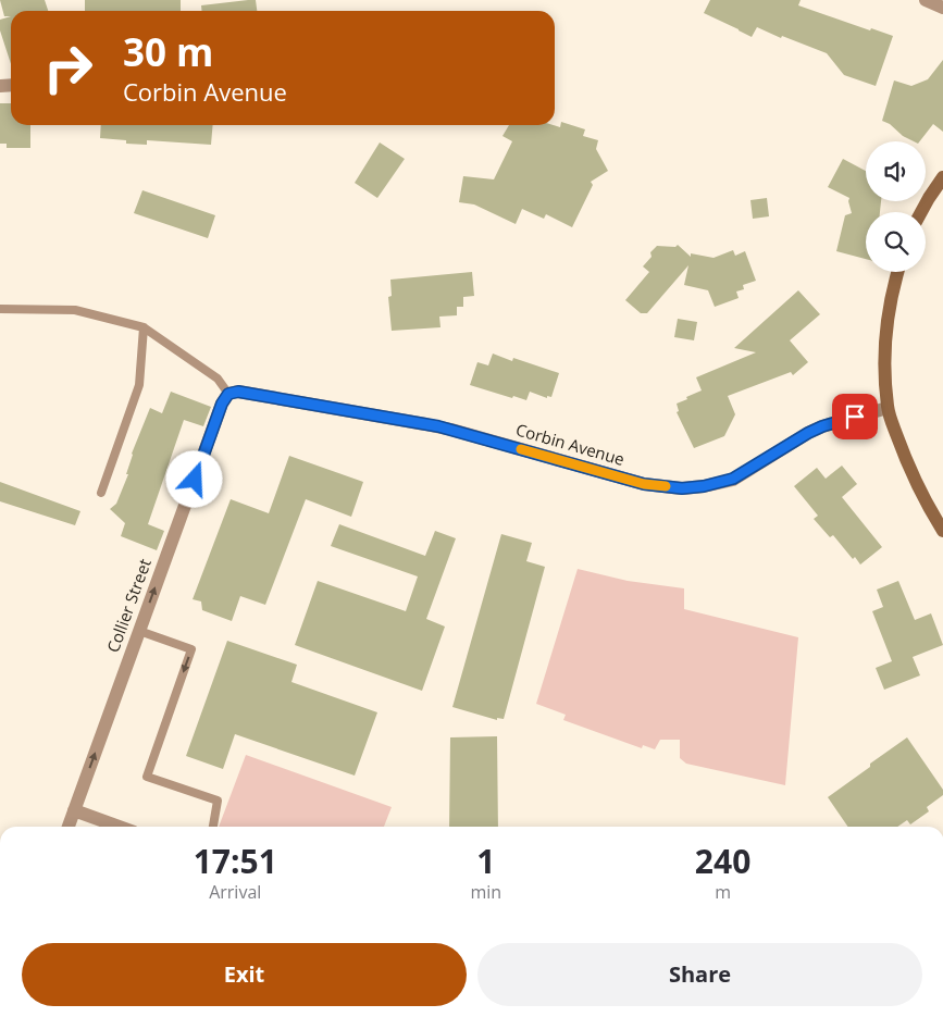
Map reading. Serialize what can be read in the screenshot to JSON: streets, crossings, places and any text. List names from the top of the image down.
{
  "streets": {
    "street": ["Corbin Avenue", "Collier Street"]
  },
  "crossings": [
    ["Corbin Avenue", "Collier Street"]
  ],
  "one_way": ["Collier Street"],
  "page": {
    "turn": ["30 m", "Corbin Avenue"],
    "eta": [
      "17:51",
      "Arrival",
      "1",
      "min",
      "240",
      "m"
    ],
    "buttons": ["Exit", "Share"]
  }
}
